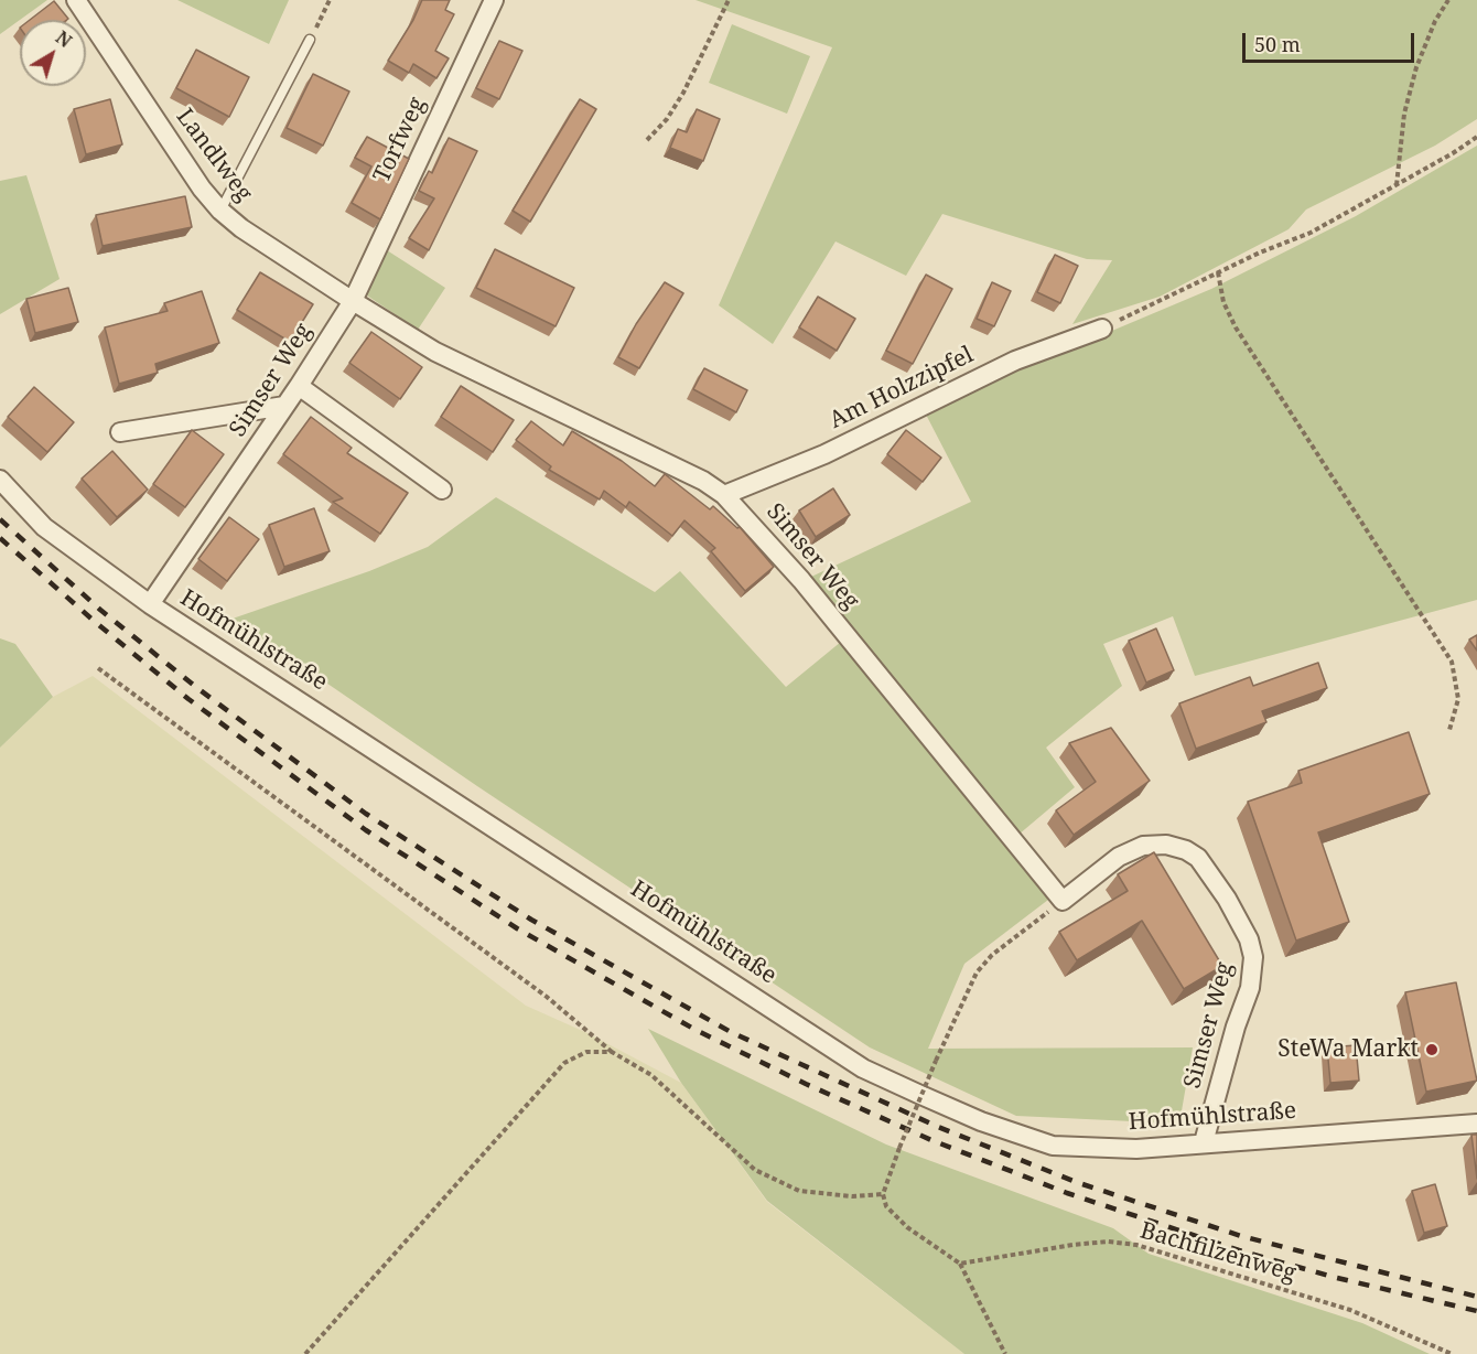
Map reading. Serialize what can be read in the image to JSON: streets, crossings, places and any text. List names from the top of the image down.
{
  "streets": {
    "street": [
      "Torfweg",
      "Landlweg",
      "Simser Weg",
      "Am Holzzipfel",
      "Hofmühlstraße"
    ],
    "path": ["Bachfilzenweg"]
  },
  "crossings": [
    ["Torfweg", "Landlweg"],
    ["Torfweg", "Simser Weg"],
    ["Landlweg", "Simser Weg"],
    ["Simser Weg", "Am Holzzipfel"],
    ["Simser Weg", "Hofmühlstraße"]
  ],
  "places": ["SteWa Markt"],
  "scale_bar": "50 m",
  "north": "top right"
}
